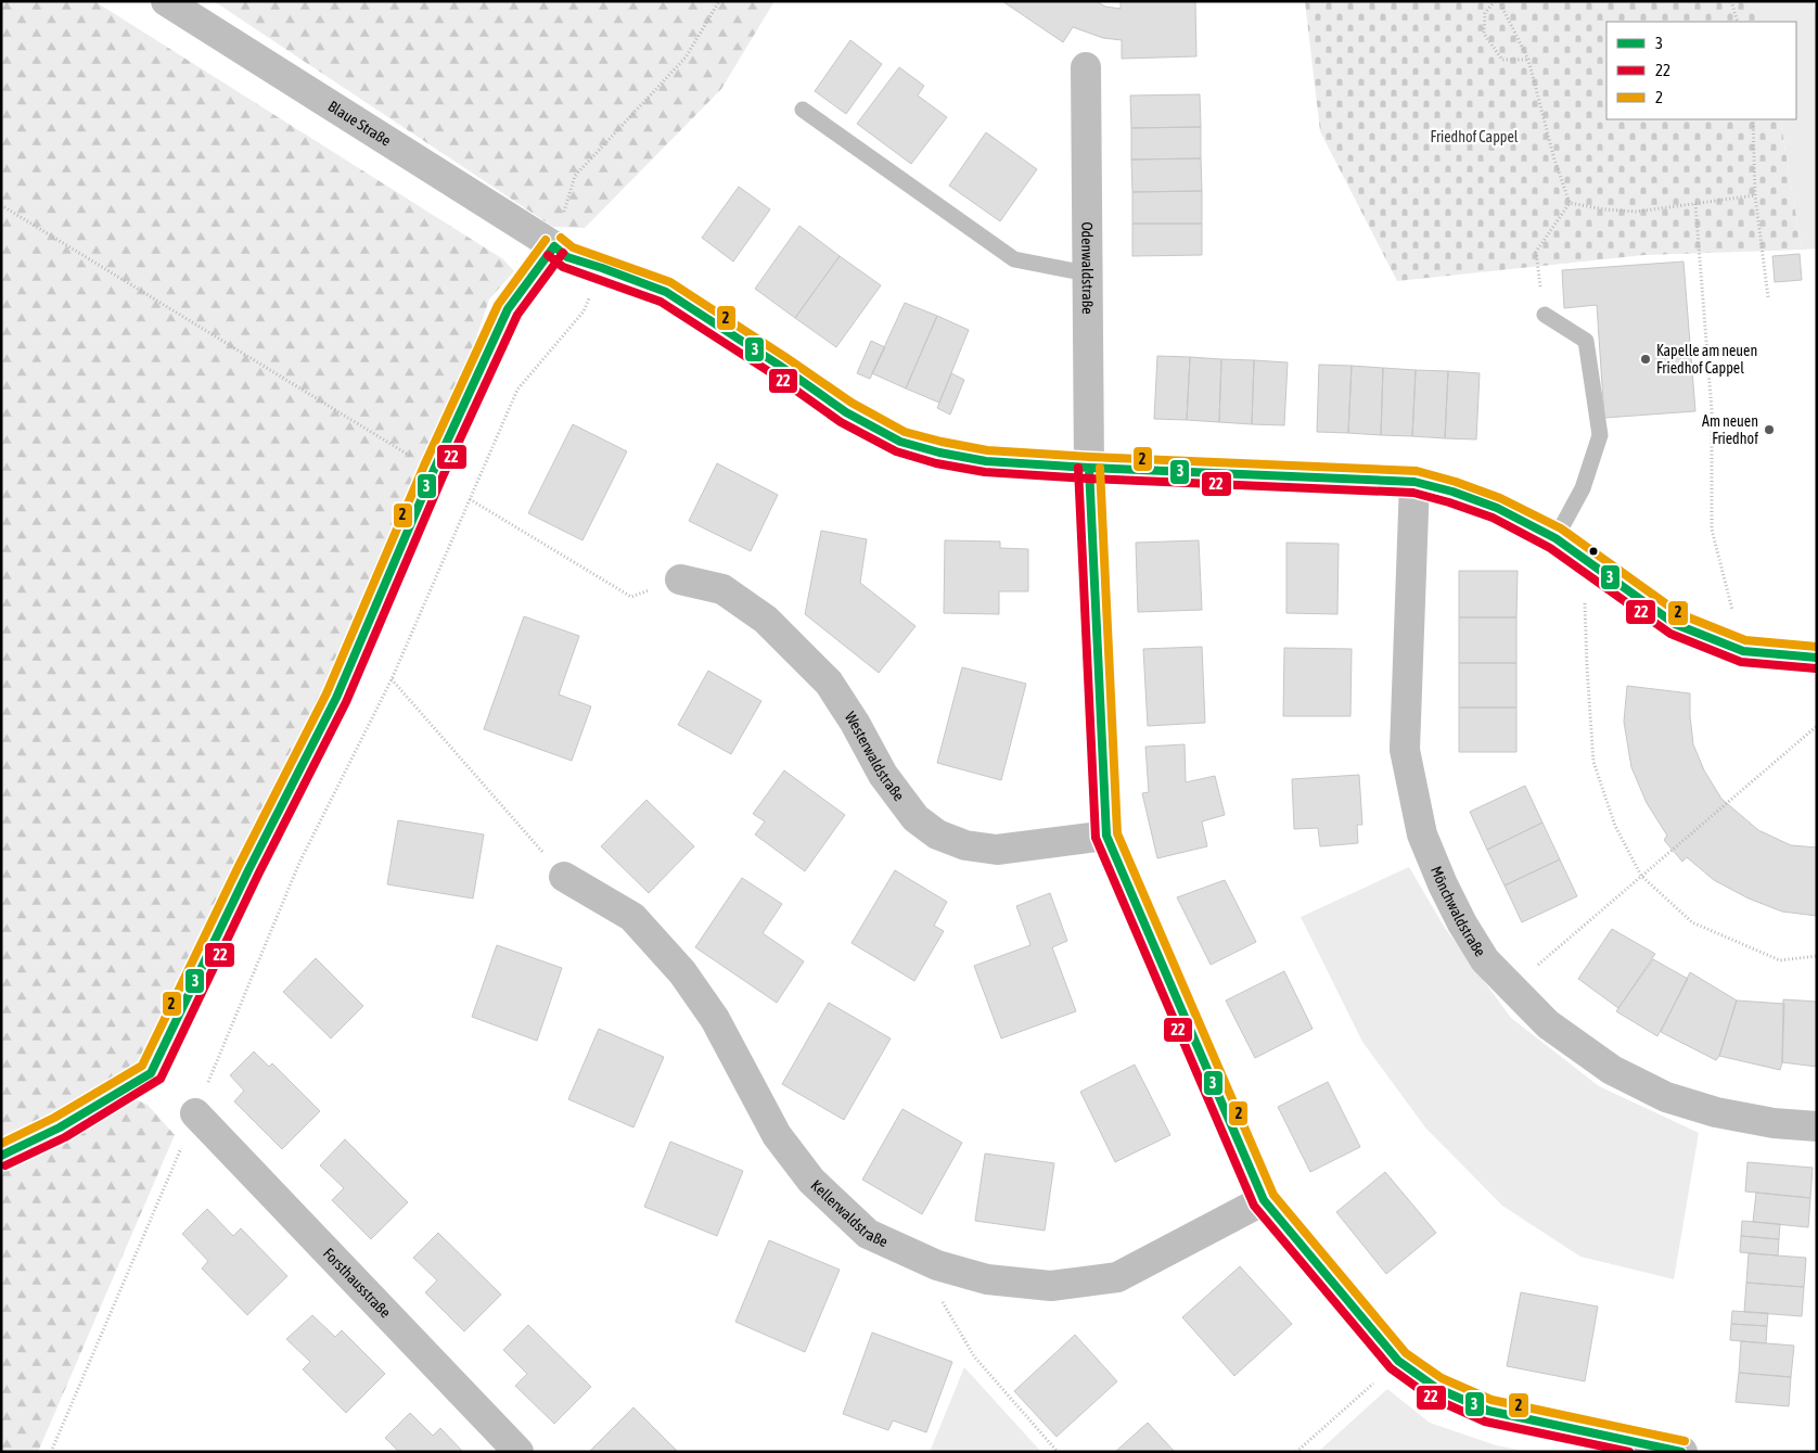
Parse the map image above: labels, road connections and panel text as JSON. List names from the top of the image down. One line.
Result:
{"streets":{"street":["Blaue Straße","Odenwaldstraße","Westerwaldstraße","Mönchwaldstraße","Kellerwaldstraße","Forsthausstraße"]},"crossings":[["Odenwaldstraße","Westerwaldstraße"]],"parks":["Friedhof Cappel"],"places":["Kapelle am neuen Friedhof Cappel","Am neuen Friedhof"],"lines":["transit line 2","transit line 3","transit line 22"],"legend":["3","22","2"]}
